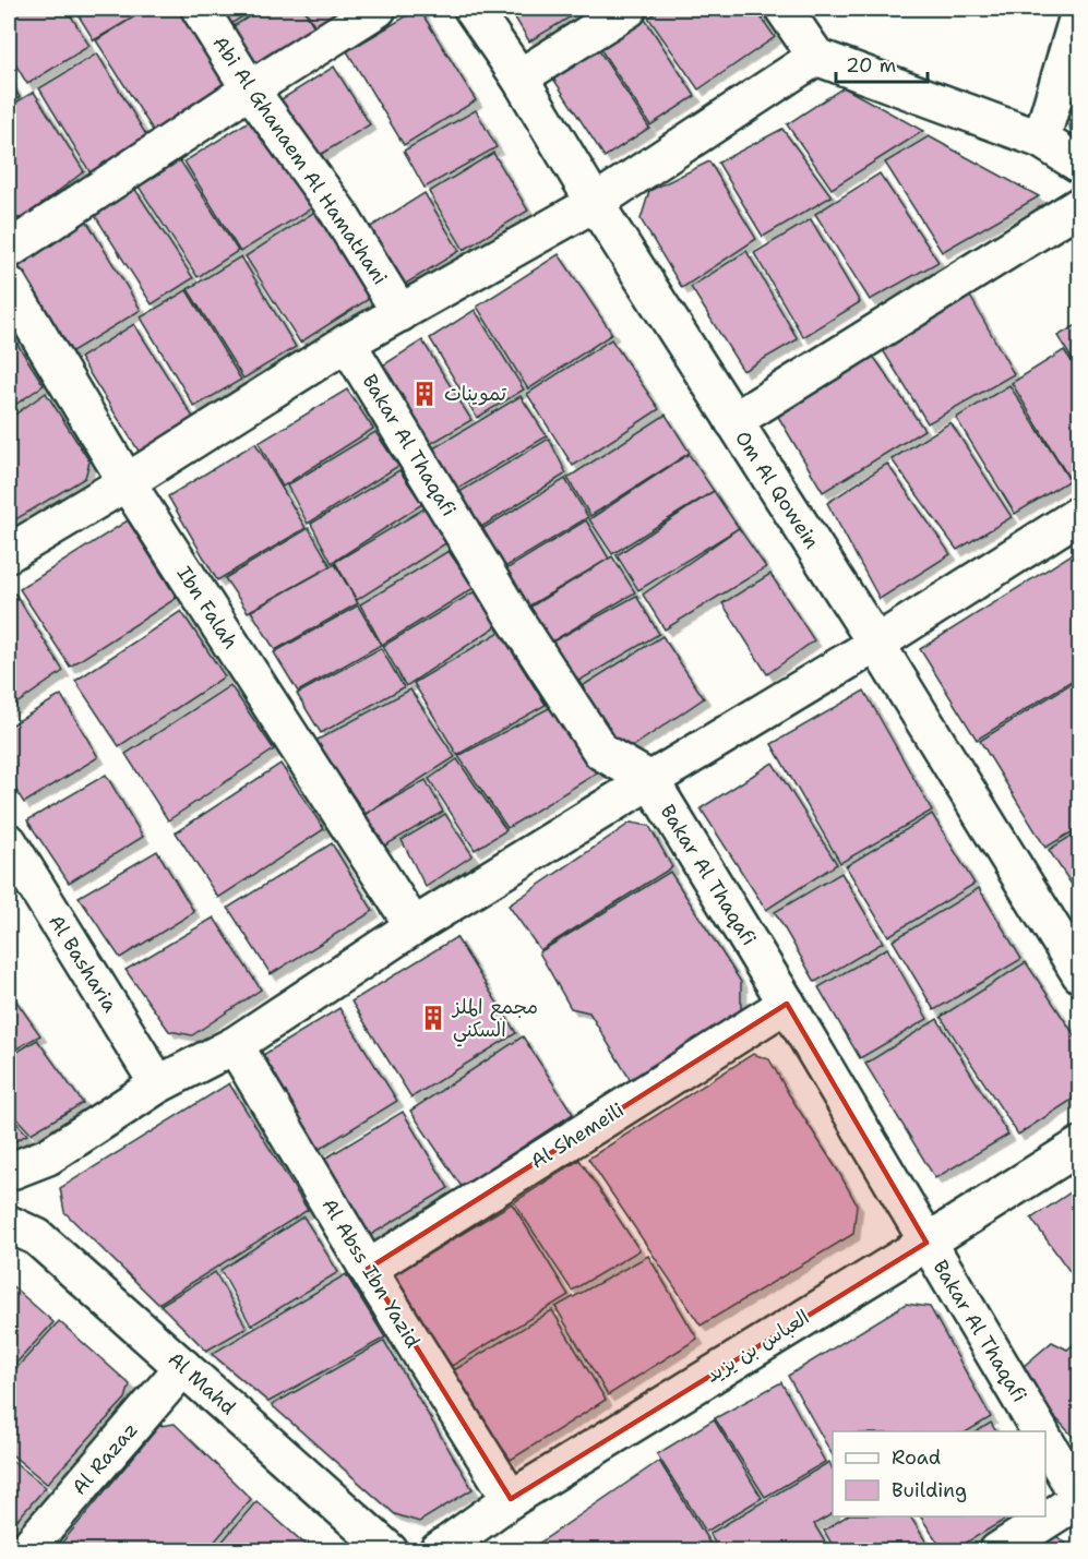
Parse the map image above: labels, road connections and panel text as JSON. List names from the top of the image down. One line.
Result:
{"streets":{"street":["Abi Al Ghanaem Al Hamathani","Bakar Al Thaqafi","Om Al Qowein","Ibn Falah","Al Basharia","Al Shemeili","Al Abss Ibn Yazid","العباس بن يزيد","Al Mahd","Al Razaz"]},"crossings":[["Bakar Al Thaqafi","Al Shemeili"],["Bakar Al Thaqafi","العباس بن يزيد"],["Al Shemeili","Al Abss Ibn Yazid"],["Al Abss Ibn Yazid","العباس بن يزيد"],["Al Mahd","Al Razaz"]],"places":{"building":["تموينات","مجمع الملز السكني"]},"legend":["Road","Building"],"scale_bar":"20 m"}
